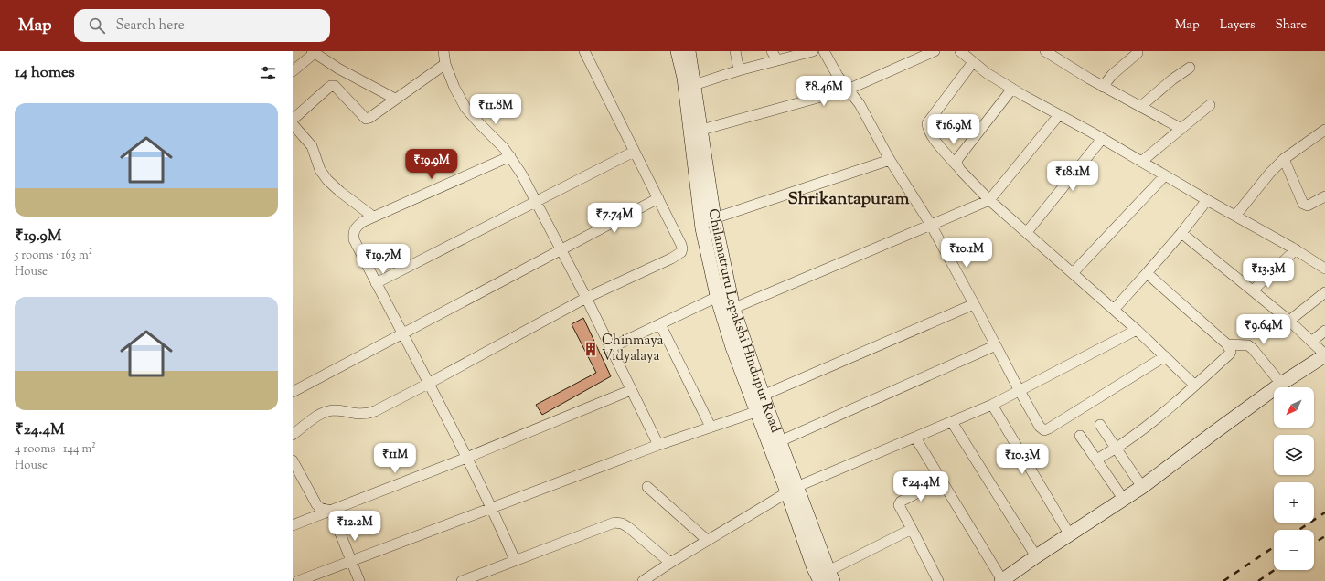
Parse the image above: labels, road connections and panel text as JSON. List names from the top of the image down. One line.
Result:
{"streets":{"street":["Chilamatturu Lepakshi Hindupur Road"]},"districts":["Shrikantapuram"],"places":{"building":["Chinmaya Vidyalaya"]},"north":"bottom left","page":{"header":"Map","search":"Search here","nav":["Map","Layers","Share"],"heading":"14 homes","price":["₹8.46M","₹11.8M","₹16.9M","₹19.9M","₹18.1M","₹7.74M","₹10.1M","₹19.7M","₹13.3M","₹9.64M","₹11M","₹10.3M","₹24.4M","₹12.2M"],"list":[{"name":"₹19.9M","note":"5 rooms · 163 m² · House"},{"name":"₹24.4M","note":"4 rooms · 144 m² · House"}],"map_buttons":["+","−"]}}
